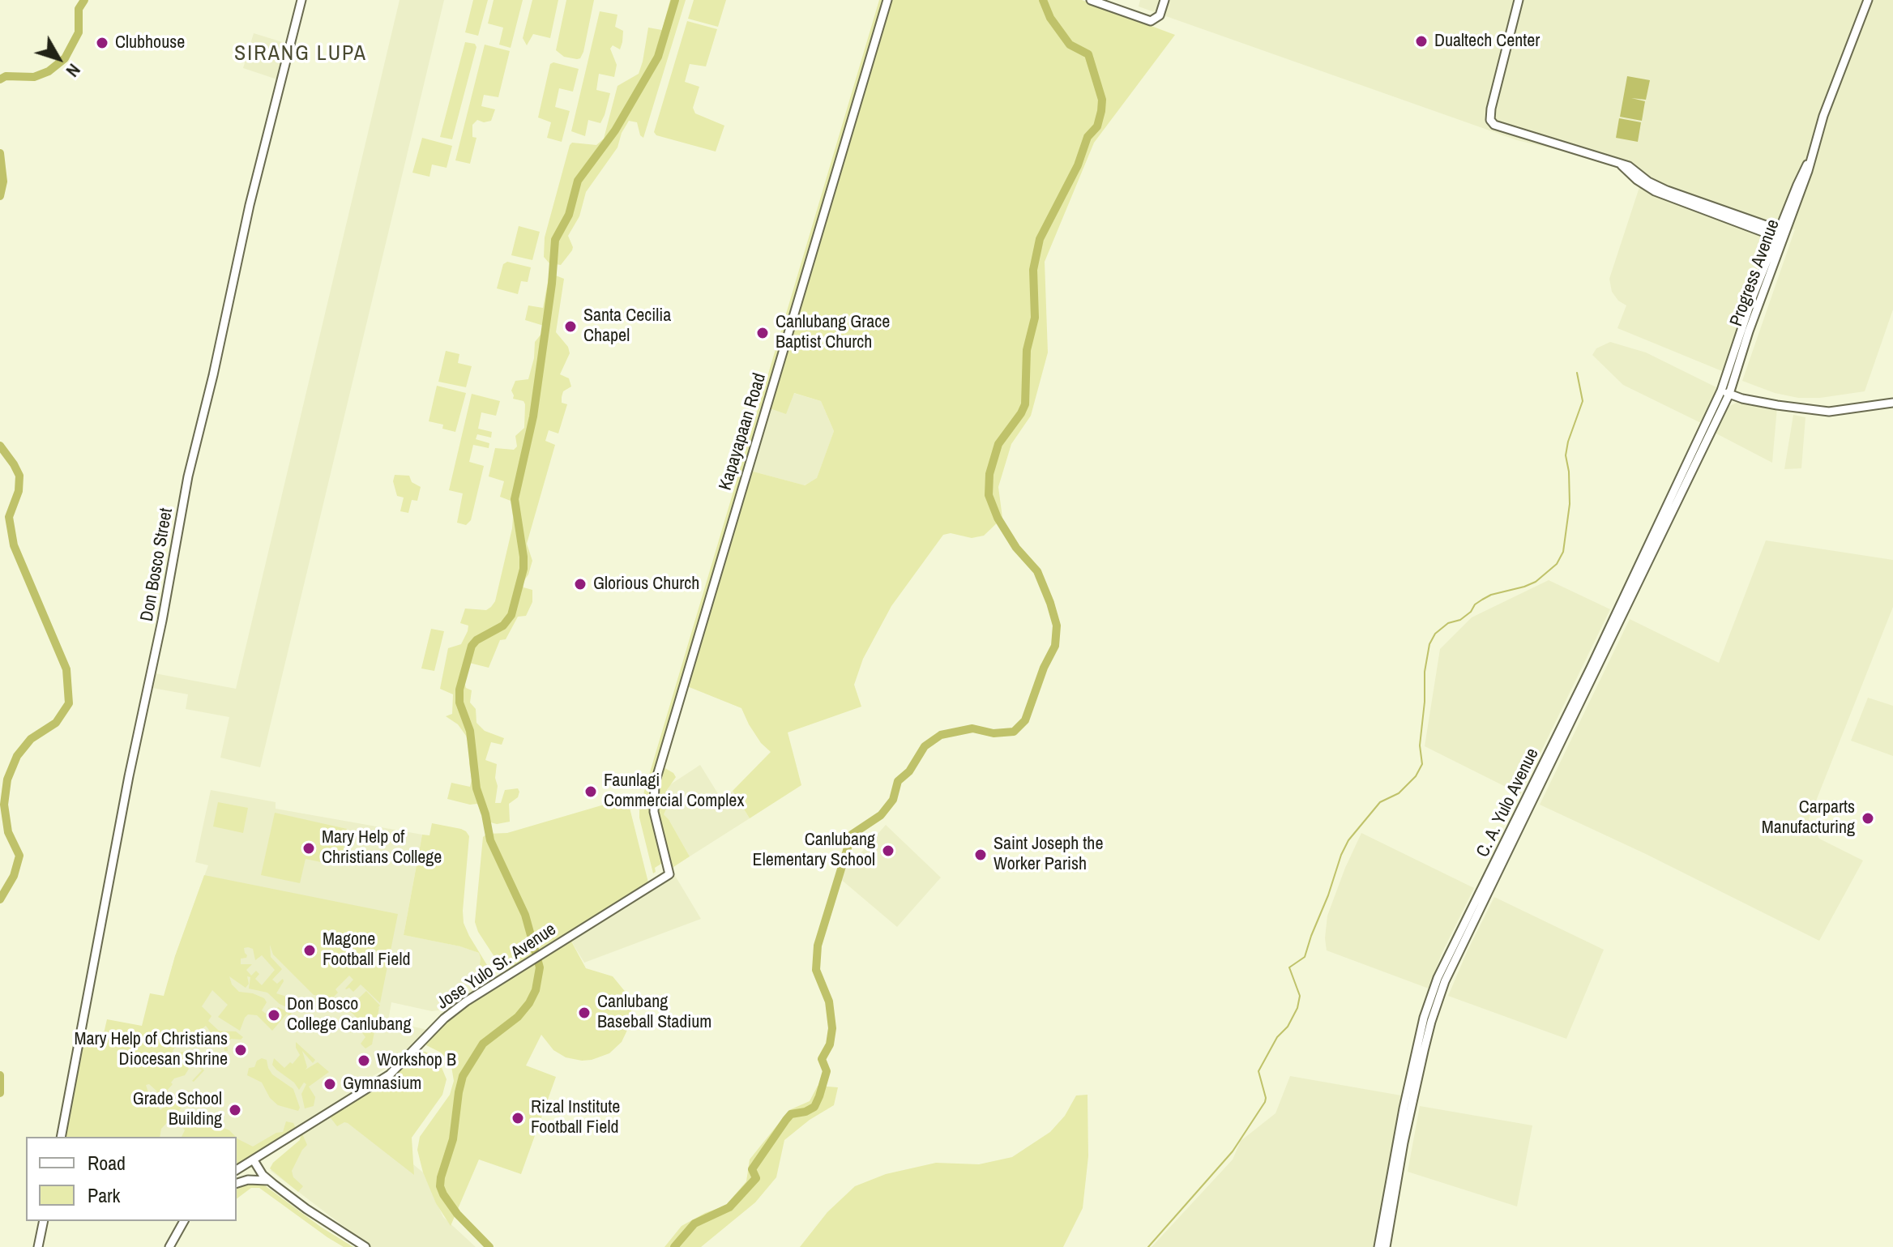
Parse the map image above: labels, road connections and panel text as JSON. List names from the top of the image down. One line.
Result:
{"streets":{"street":["Progress Avenue","Kapayapaan Road","Don Bosco Street","C. A. Yulo Avenue","Jose Yulo Sr. Avenue"]},"crossings":[["Progress Avenue","C. A. Yulo Avenue"],["Kapayapaan Road","Jose Yulo Sr. Avenue"]],"districts":["SIRANG LUPA"],"places":["Dualtech Center","Clubhouse","Santa Cecilia Chapel","Canlubang Grace Baptist Church","Glorious Church","Faunlagi Commercial Complex","Carparts Manufacturing","Mary Help of Christians College","Canlubang Elementary School","Saint Joseph the Worker Parish","Magone Football Field","Canlubang Baseball Stadium","Don Bosco College Canlubang","Mary Help of Christians Diocesan Shrine","Workshop B","Gymnasium","Grade School Building","Rizal Institute Football Field"],"legend":["Road","Park"],"north":"bottom right"}
